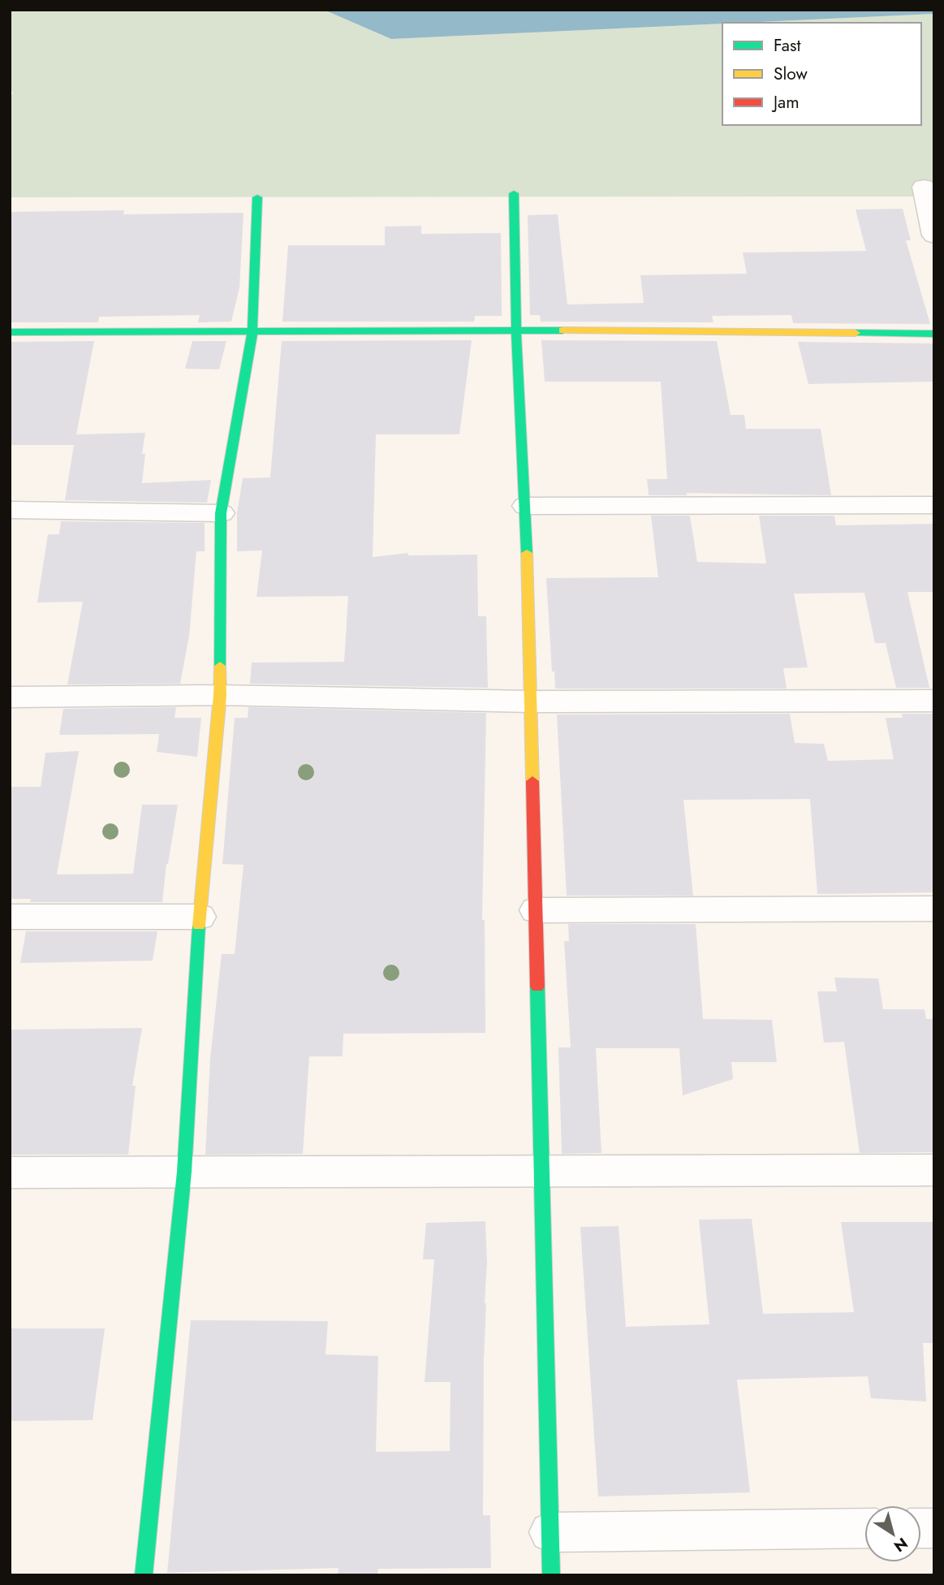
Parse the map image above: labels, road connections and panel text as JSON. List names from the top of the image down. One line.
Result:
{"legend":["Fast","Slow","Jam"],"north":"bottom right"}
